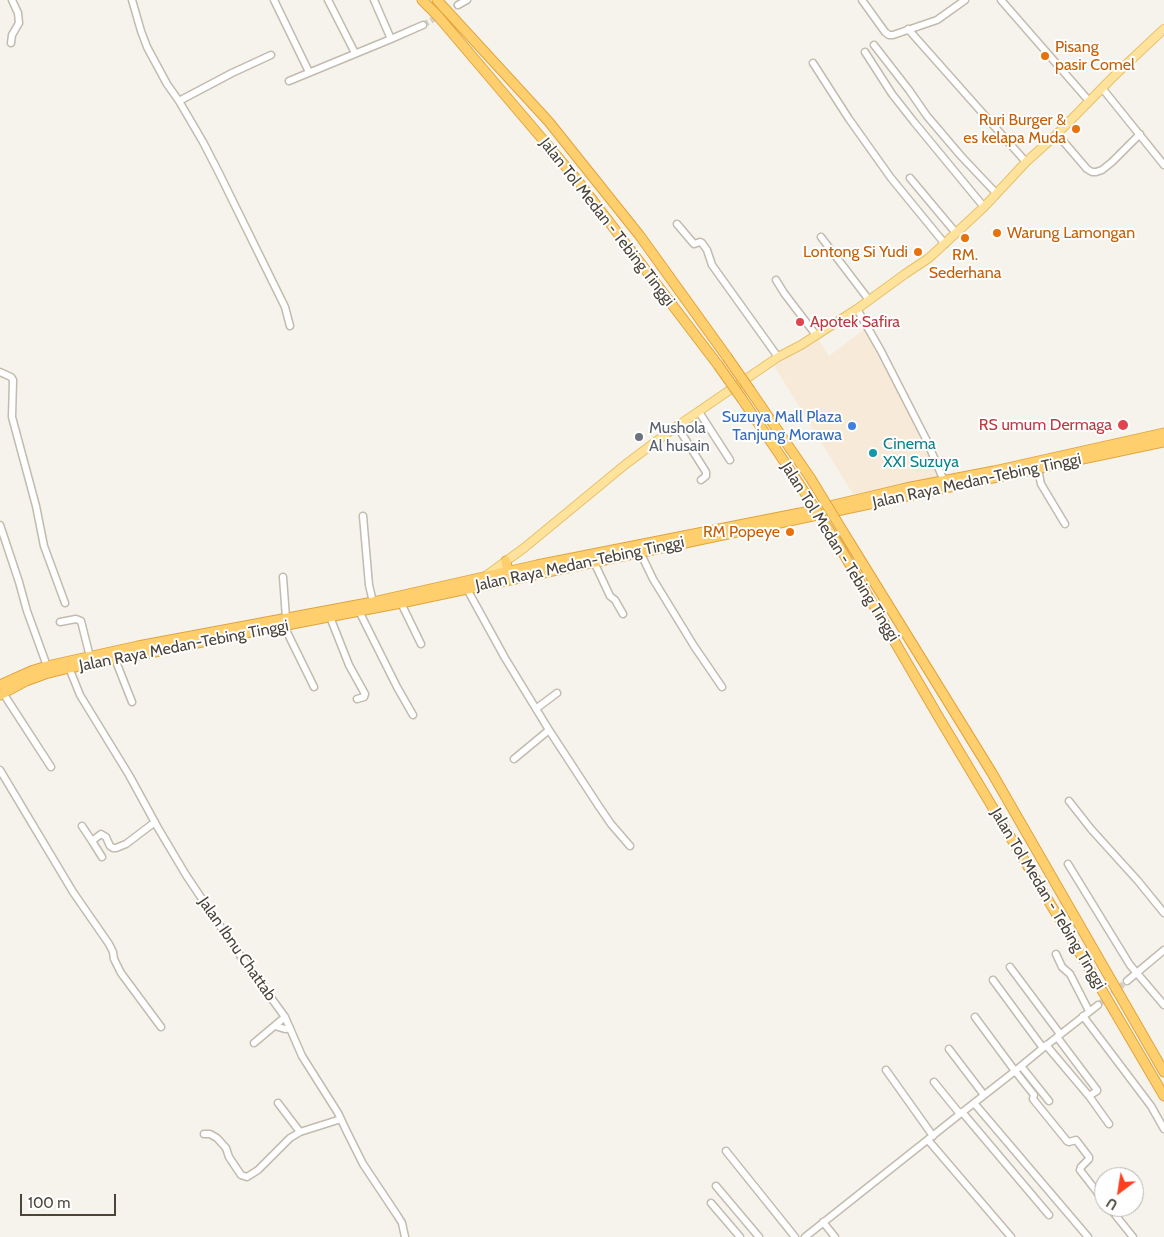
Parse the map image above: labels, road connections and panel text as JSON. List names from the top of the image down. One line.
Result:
{"streets":{"highway":["Jalan Tol Medan - Tebing Tinggi","Jalan Raya Medan-Tebing Tinggi"],"street":["Jalan Ibnu Chattab"]},"crossings":[["Jalan Raya Medan-Tebing Tinggi","Jalan Ibnu Chattab"]],"places":["Pisang pasir Comel","Ruri Burger & es kelapa Muda","Warung Lamongan","RM. Sederhana","Lontong Si Yudi","Apotek Safira","RS umum Dermaga","Suzuya Mall Plaza Tanjung Morawa","Mushola Al husain","Cinema XXI Suzuya","RM Popeye"],"scale_bar":"100 m","north":"bottom left"}
